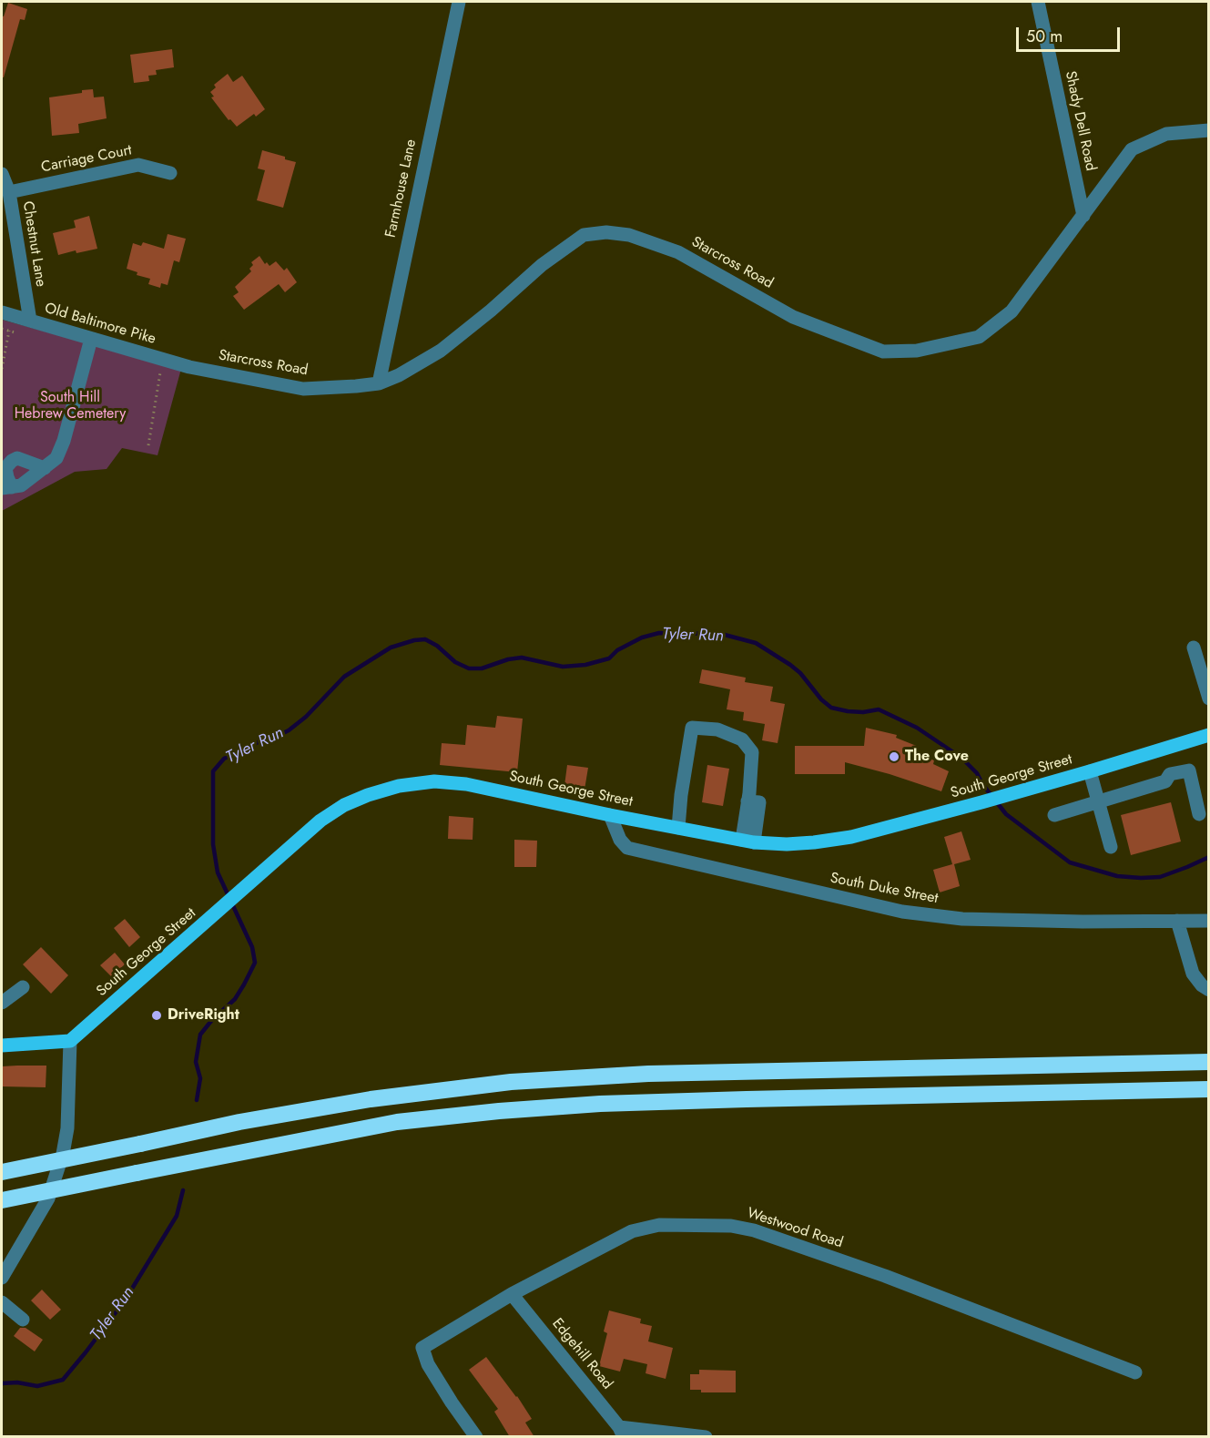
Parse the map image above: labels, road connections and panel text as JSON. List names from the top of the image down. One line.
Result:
{"streets":{"main road":["South George Street"],"street":["Shady Dell Road","Carriage Court","Farmhouse Lane","Chestnut Lane","Starcross Road","Old Baltimore Pike","South Duke Street","Westwood Road","Edgehill Road"]},"crossings":[["Shady Dell Road","Starcross Road"],["Carriage Court","Chestnut Lane"],["Farmhouse Lane","Starcross Road"],["Chestnut Lane","Old Baltimore Pike"],["Starcross Road","Old Baltimore Pike"],["South George Street","South Duke Street"],["Westwood Road","Edgehill Road"]],"water":["Tyler Run"],"parks":["South Hill Hebrew Cemetery"],"places":["The Cove","DriveRight"],"scale_bar":"50 m"}
